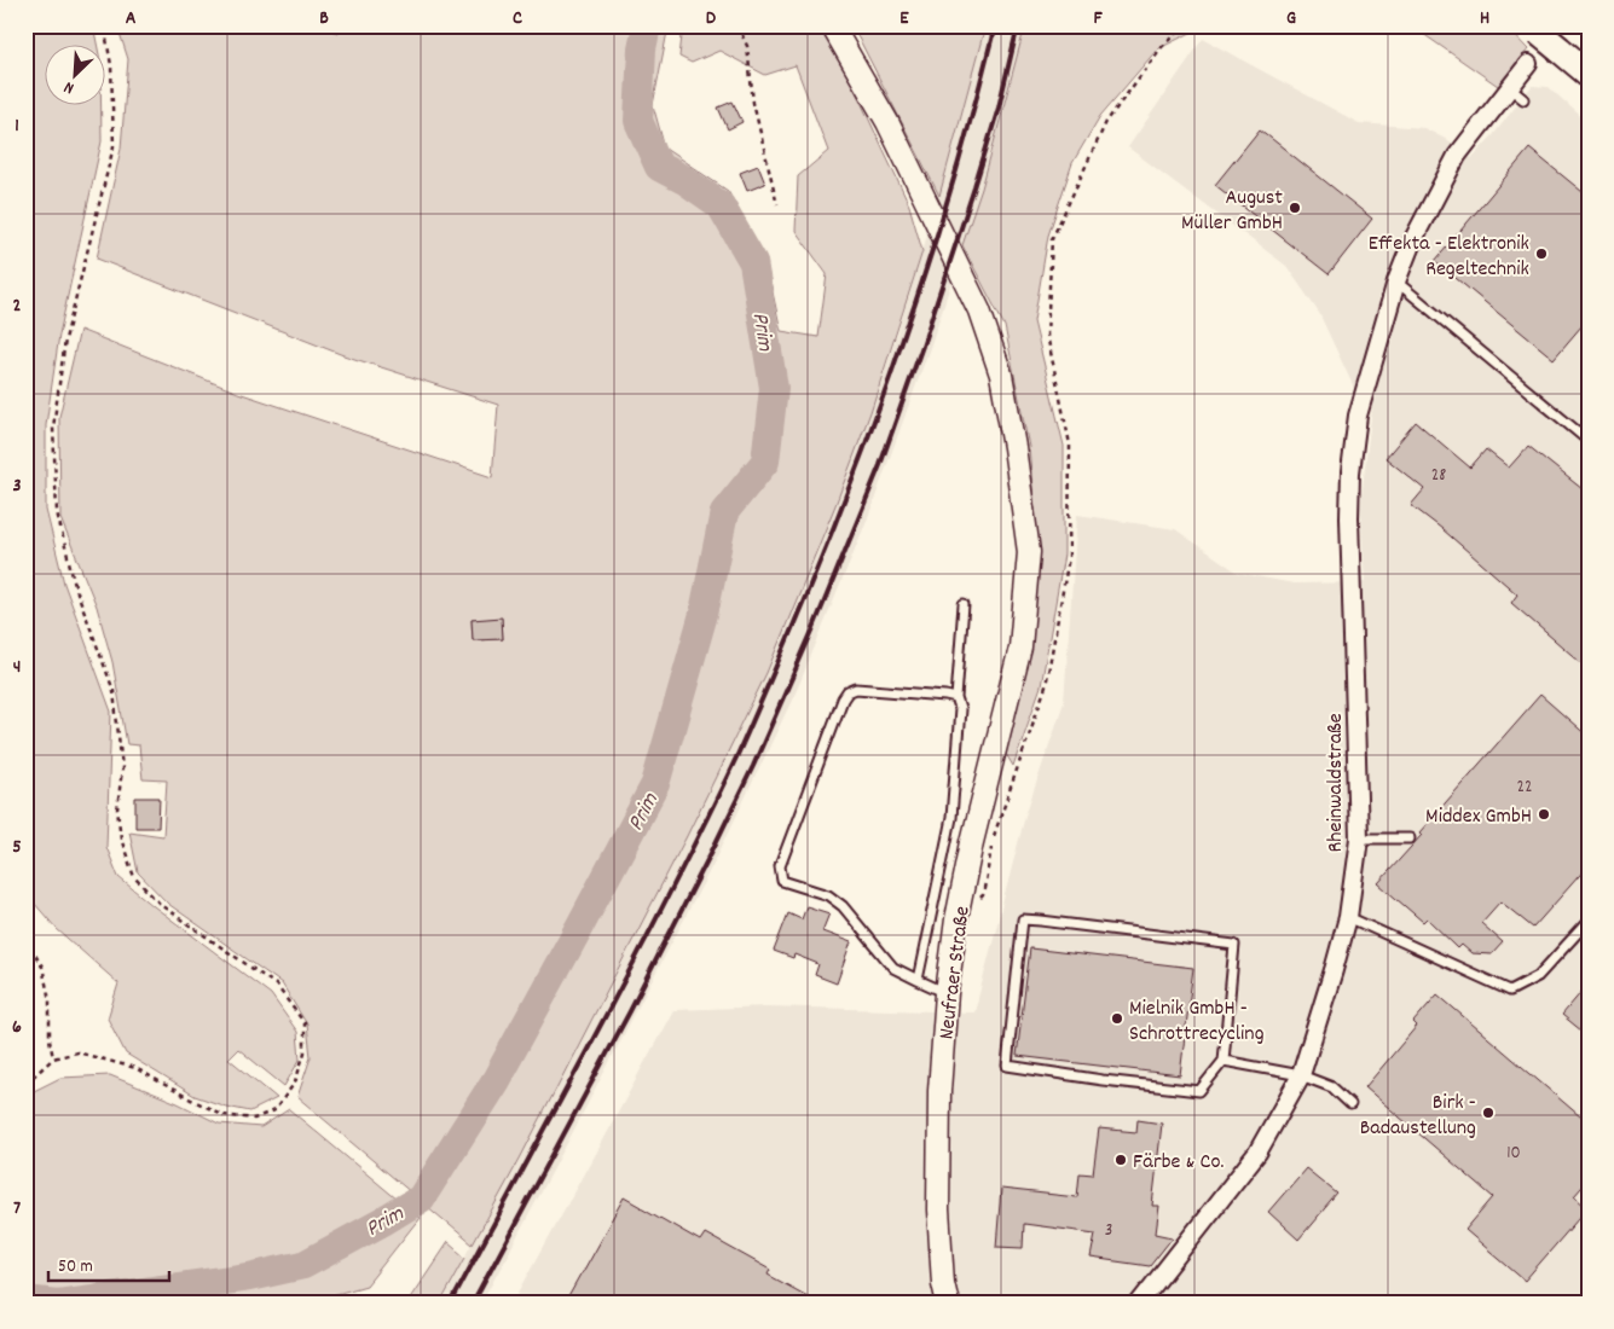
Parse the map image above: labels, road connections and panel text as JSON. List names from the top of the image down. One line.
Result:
{"streets":{"street":["Rheinwaldstraße","Neufraer Straße"]},"water":["Prim"],"places":["August Müller GmbH","Effekta - Elektronik Regeltechnik","Middex GmbH","Mielnik GmbH - Schrottrecycling","Birk - Badaustellung","Färbe & Co."],"house_numbers":["28","22","10","3"],"scale_bar":"50 m","north":"bottom left","grid":{"columns":["A","B","C","D","E","F","G","H"],"rows":["1","2","3","4","5","6","7"]}}
